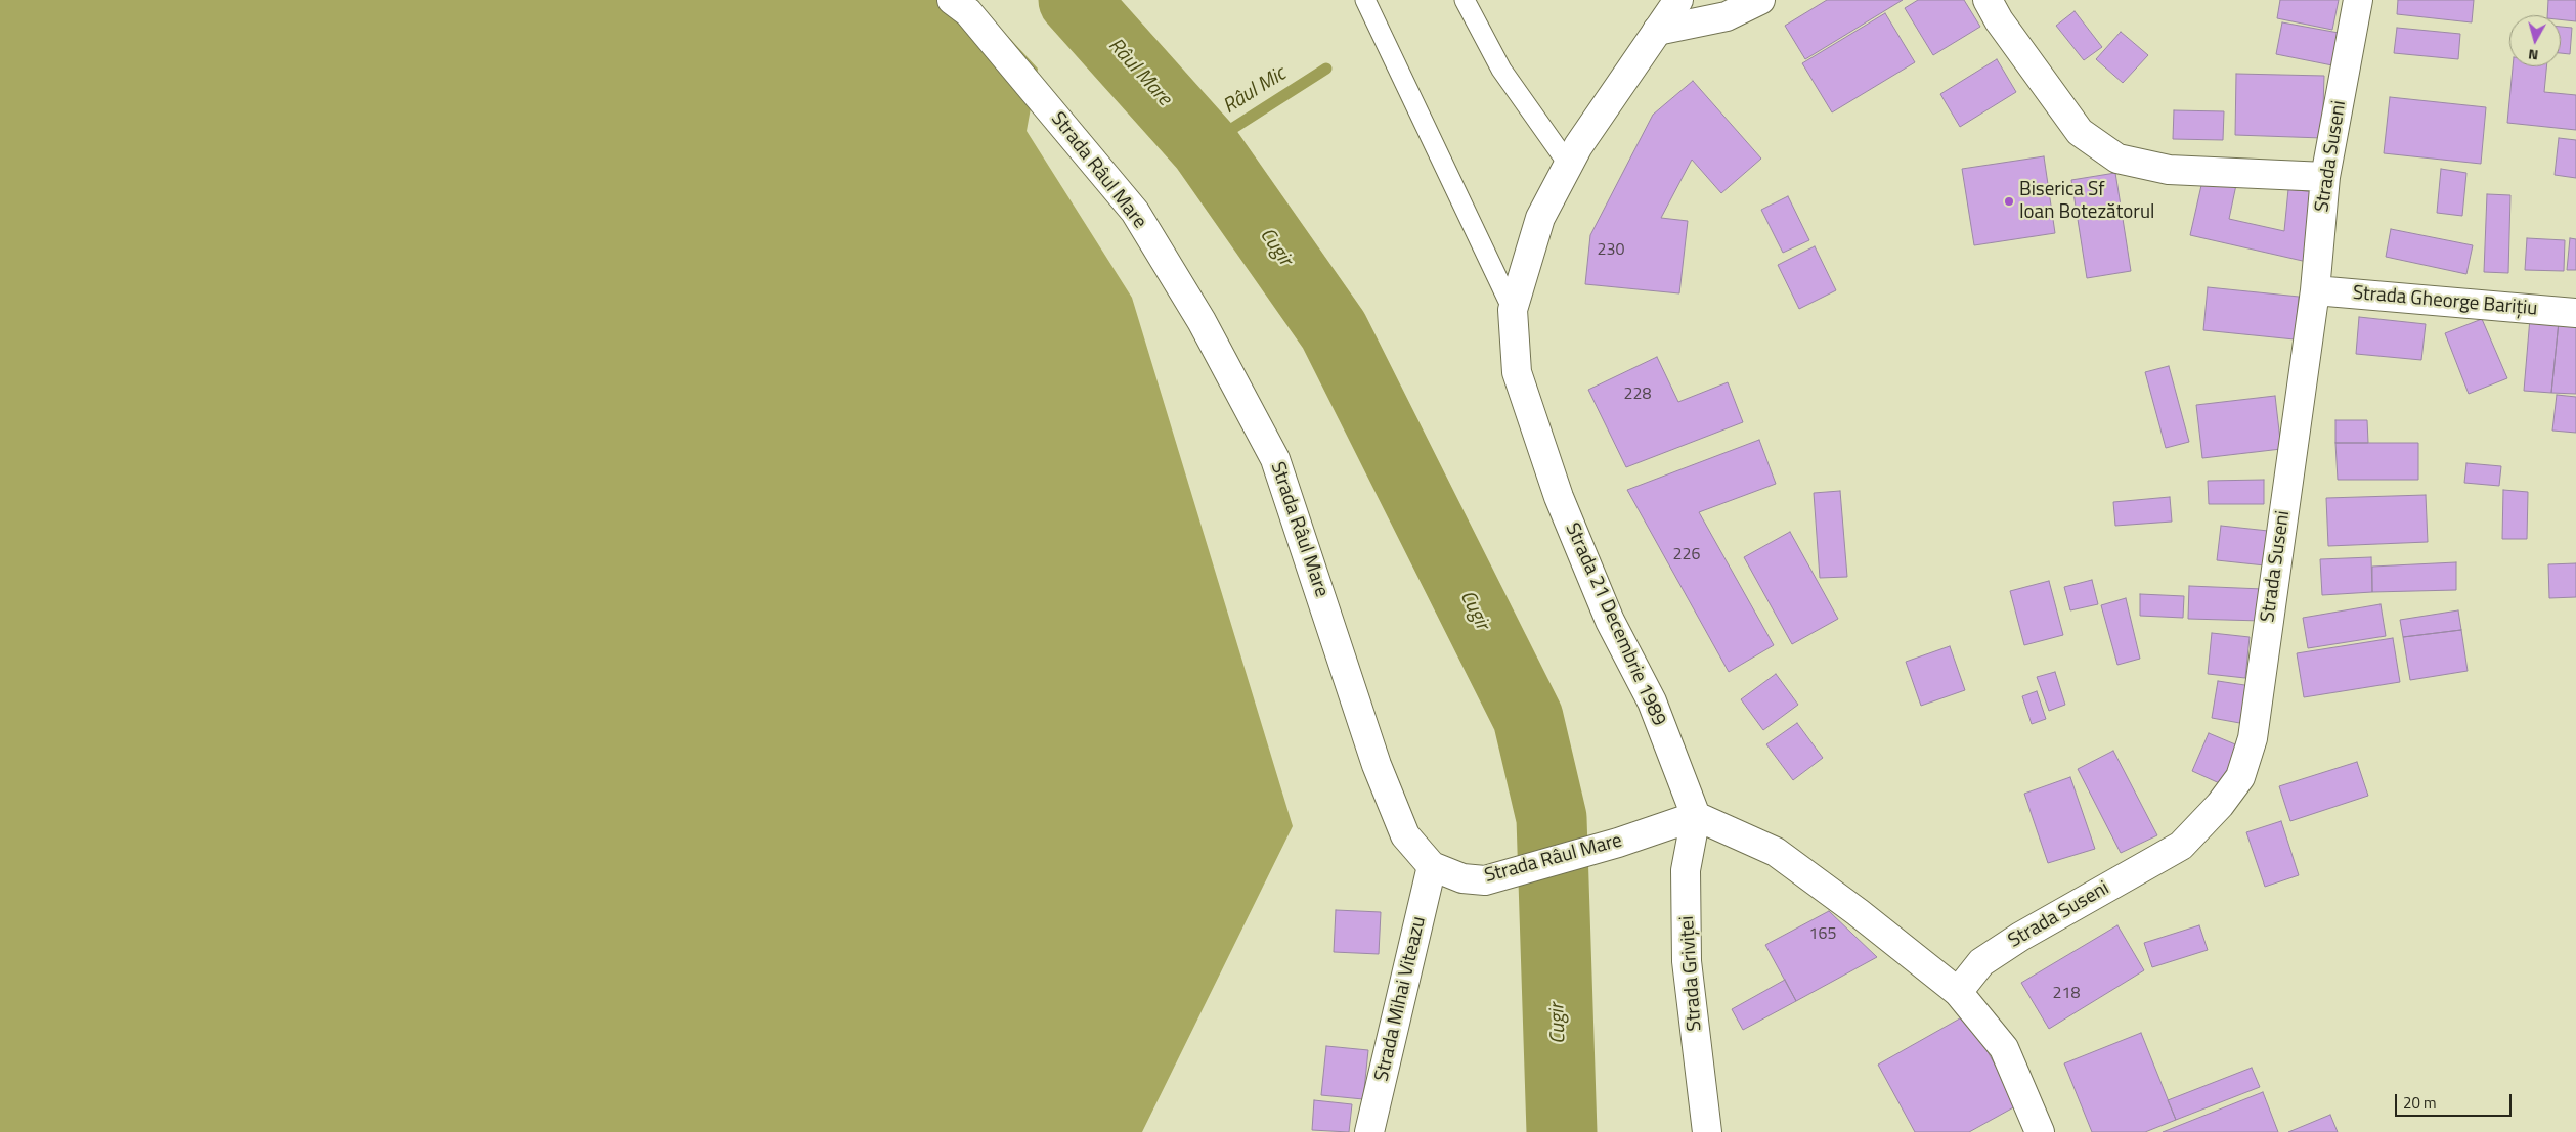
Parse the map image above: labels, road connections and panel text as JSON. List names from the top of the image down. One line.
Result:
{"streets":{"street":["Strada Suseni","Strada Râul Mare","Strada Gheorge Barițiu","Strada 21 Decembrie 1989","Strada Griviței","Strada Mihai Viteazu"]},"crossings":[["Strada Suseni","Strada Gheorge Barițiu"],["Strada Râul Mare","Strada 21 Decembrie 1989"],["Strada Râul Mare","Strada Griviței"],["Strada Râul Mare","Strada Mihai Viteazu"],["Strada 21 Decembrie 1989","Strada Griviței"]],"water":["Râul Mare","Râul Mic","Cugir"],"places":["Biserica Sf Ioan Botezătorul"],"house_numbers":["230","228","226","165","218"],"scale_bar":"20 m","north":"bottom"}
